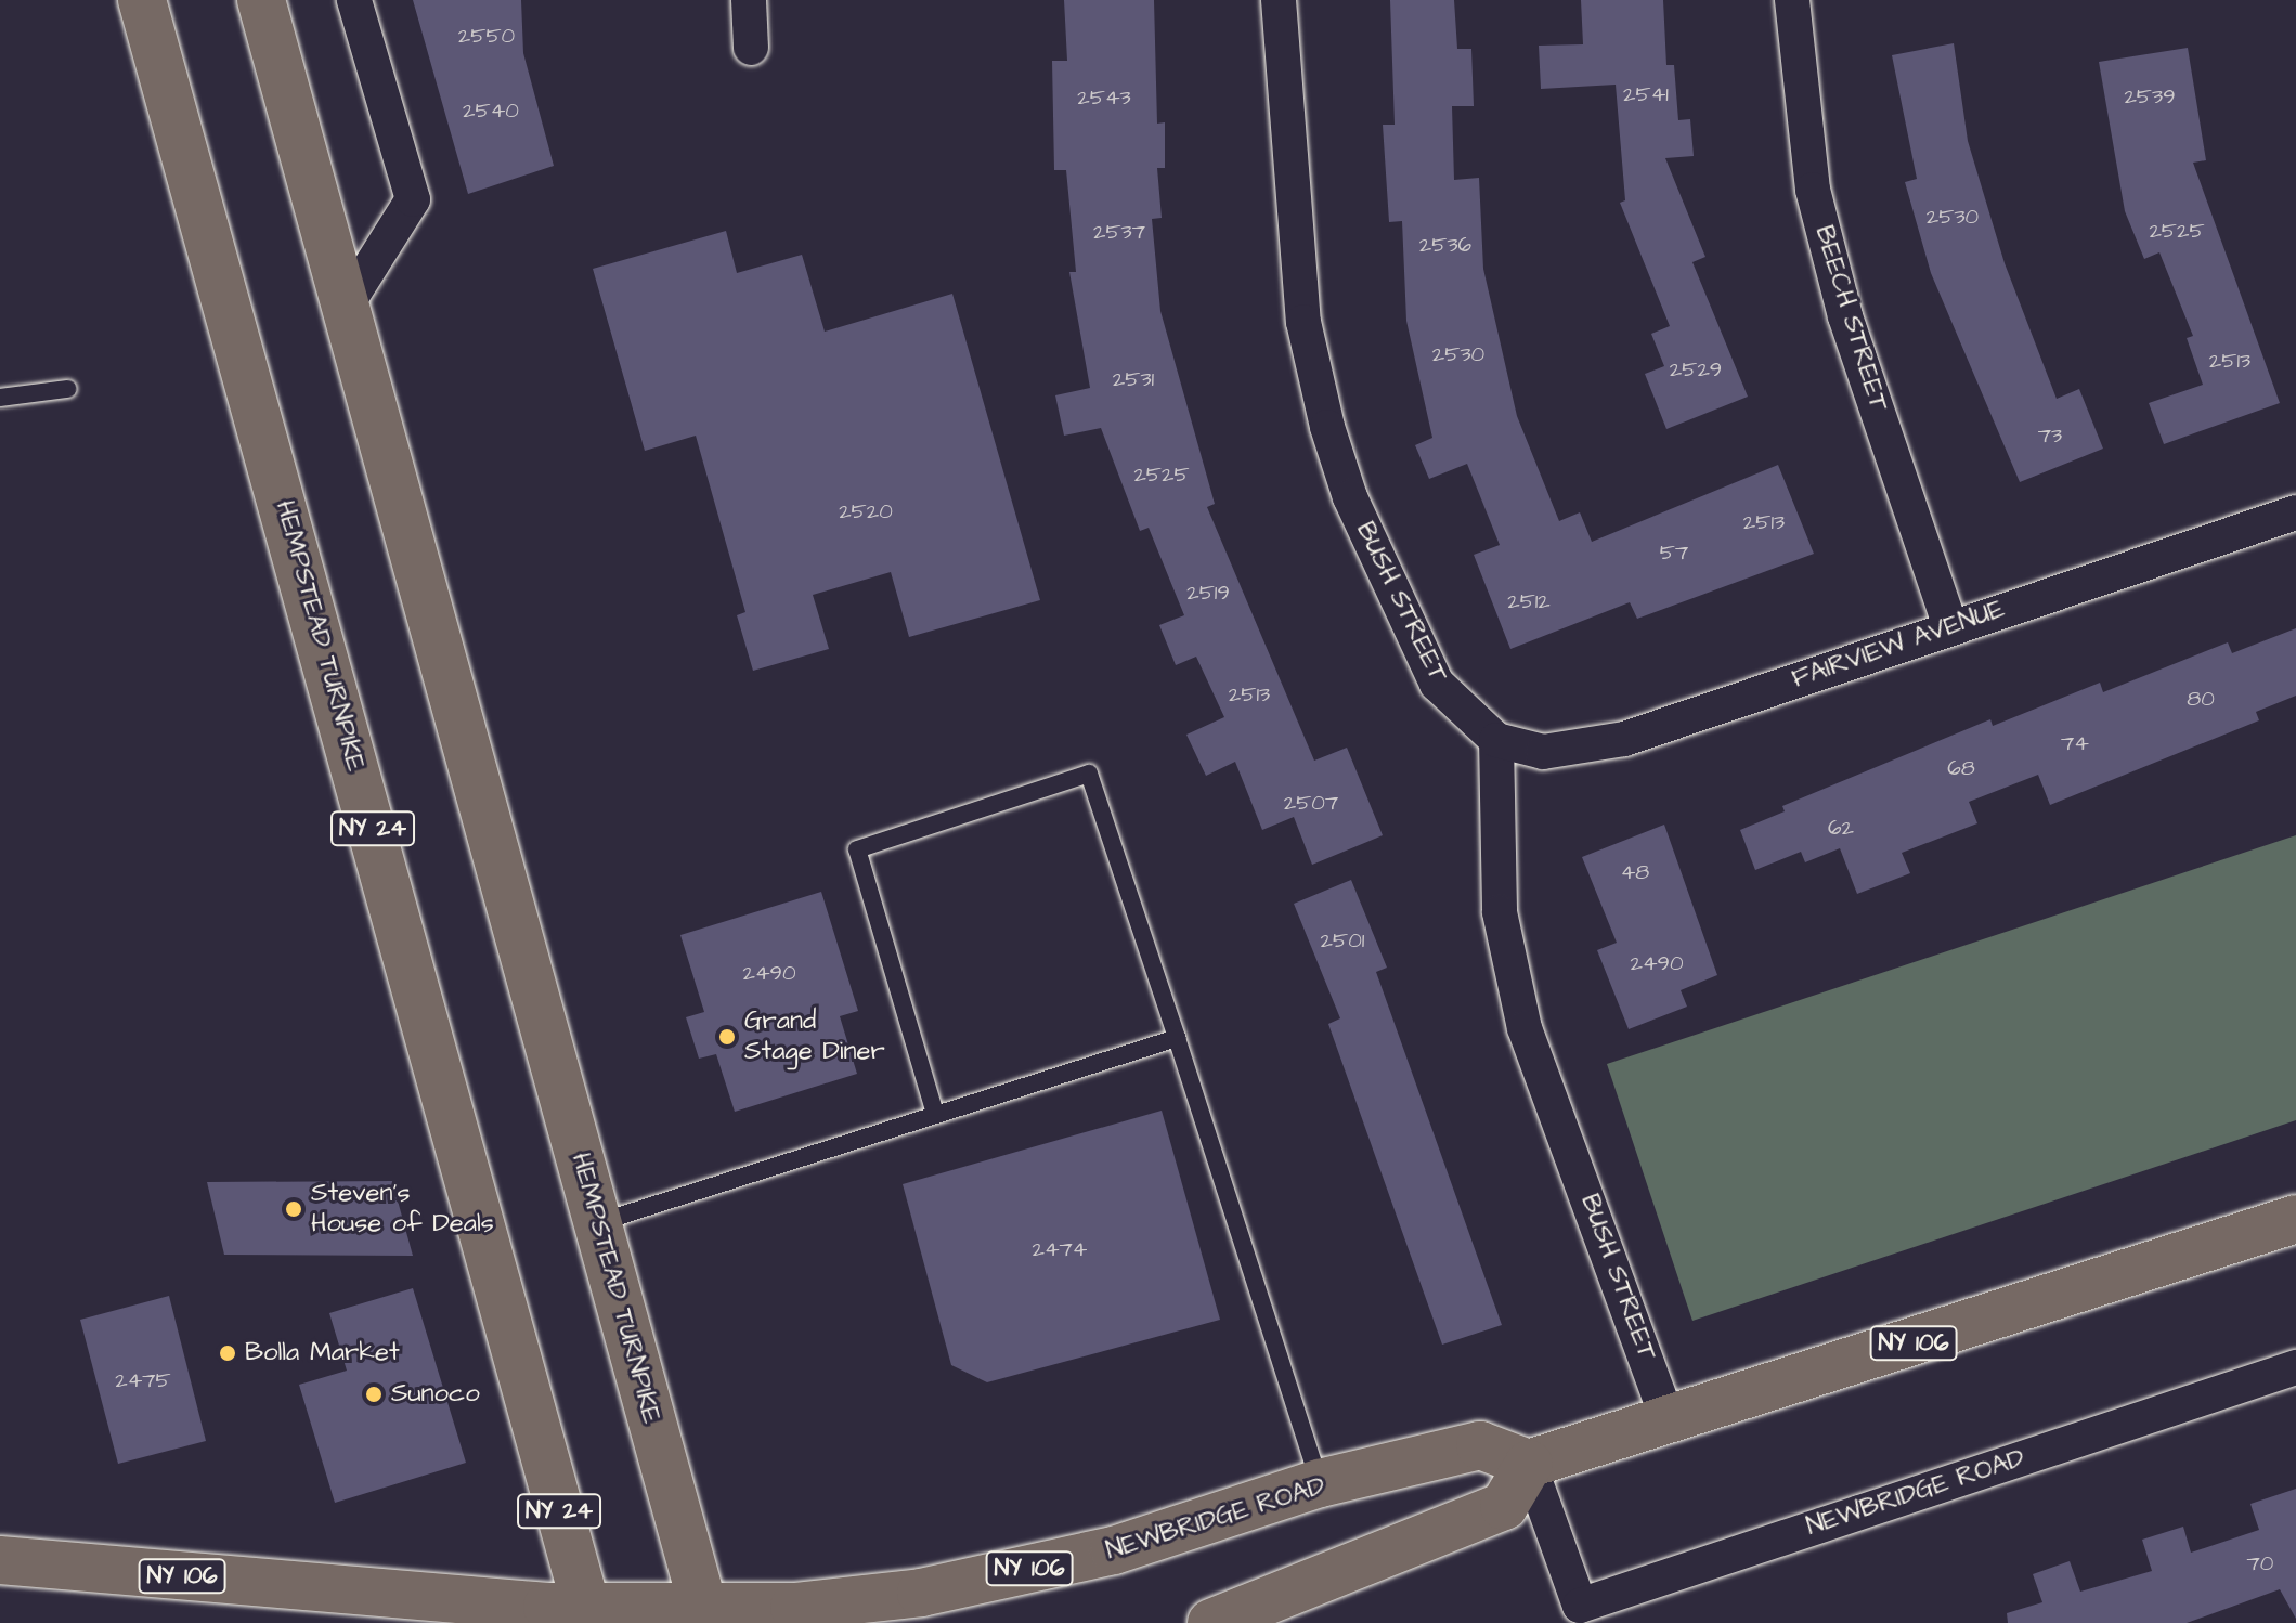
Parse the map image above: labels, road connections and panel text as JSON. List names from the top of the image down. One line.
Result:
{"streets":{"main road":["HEMPSTEAD TURNPIKE","NY 24","NY 106","NEWBRIDGE ROAD"],"street":["BEECH STREET","BUSH STREET","FAIRVIEW AVENUE"]},"crossings":[["BEECH STREET","FAIRVIEW AVENUE"],["BUSH STREET","FAIRVIEW AVENUE"],["BUSH STREET","NY 106"],["HEMPSTEAD TURNPIKE","NY 106"],["HEMPSTEAD TURNPIKE","NEWBRIDGE ROAD"],["NY 106","NEWBRIDGE ROAD"]],"places":["Grand Stage Diner","Steven's House of Deals","Bolla Market","Sunoco"],"house_numbers":["2550","2541","2539","2543","2540","2530","2525","2537","2536","2530","2513","2529","2531","73","2525","2520","2513","57","2519","2512","2513","80","74","68","2507","62","48","2501","2490","2490","2474","2475","70"]}
